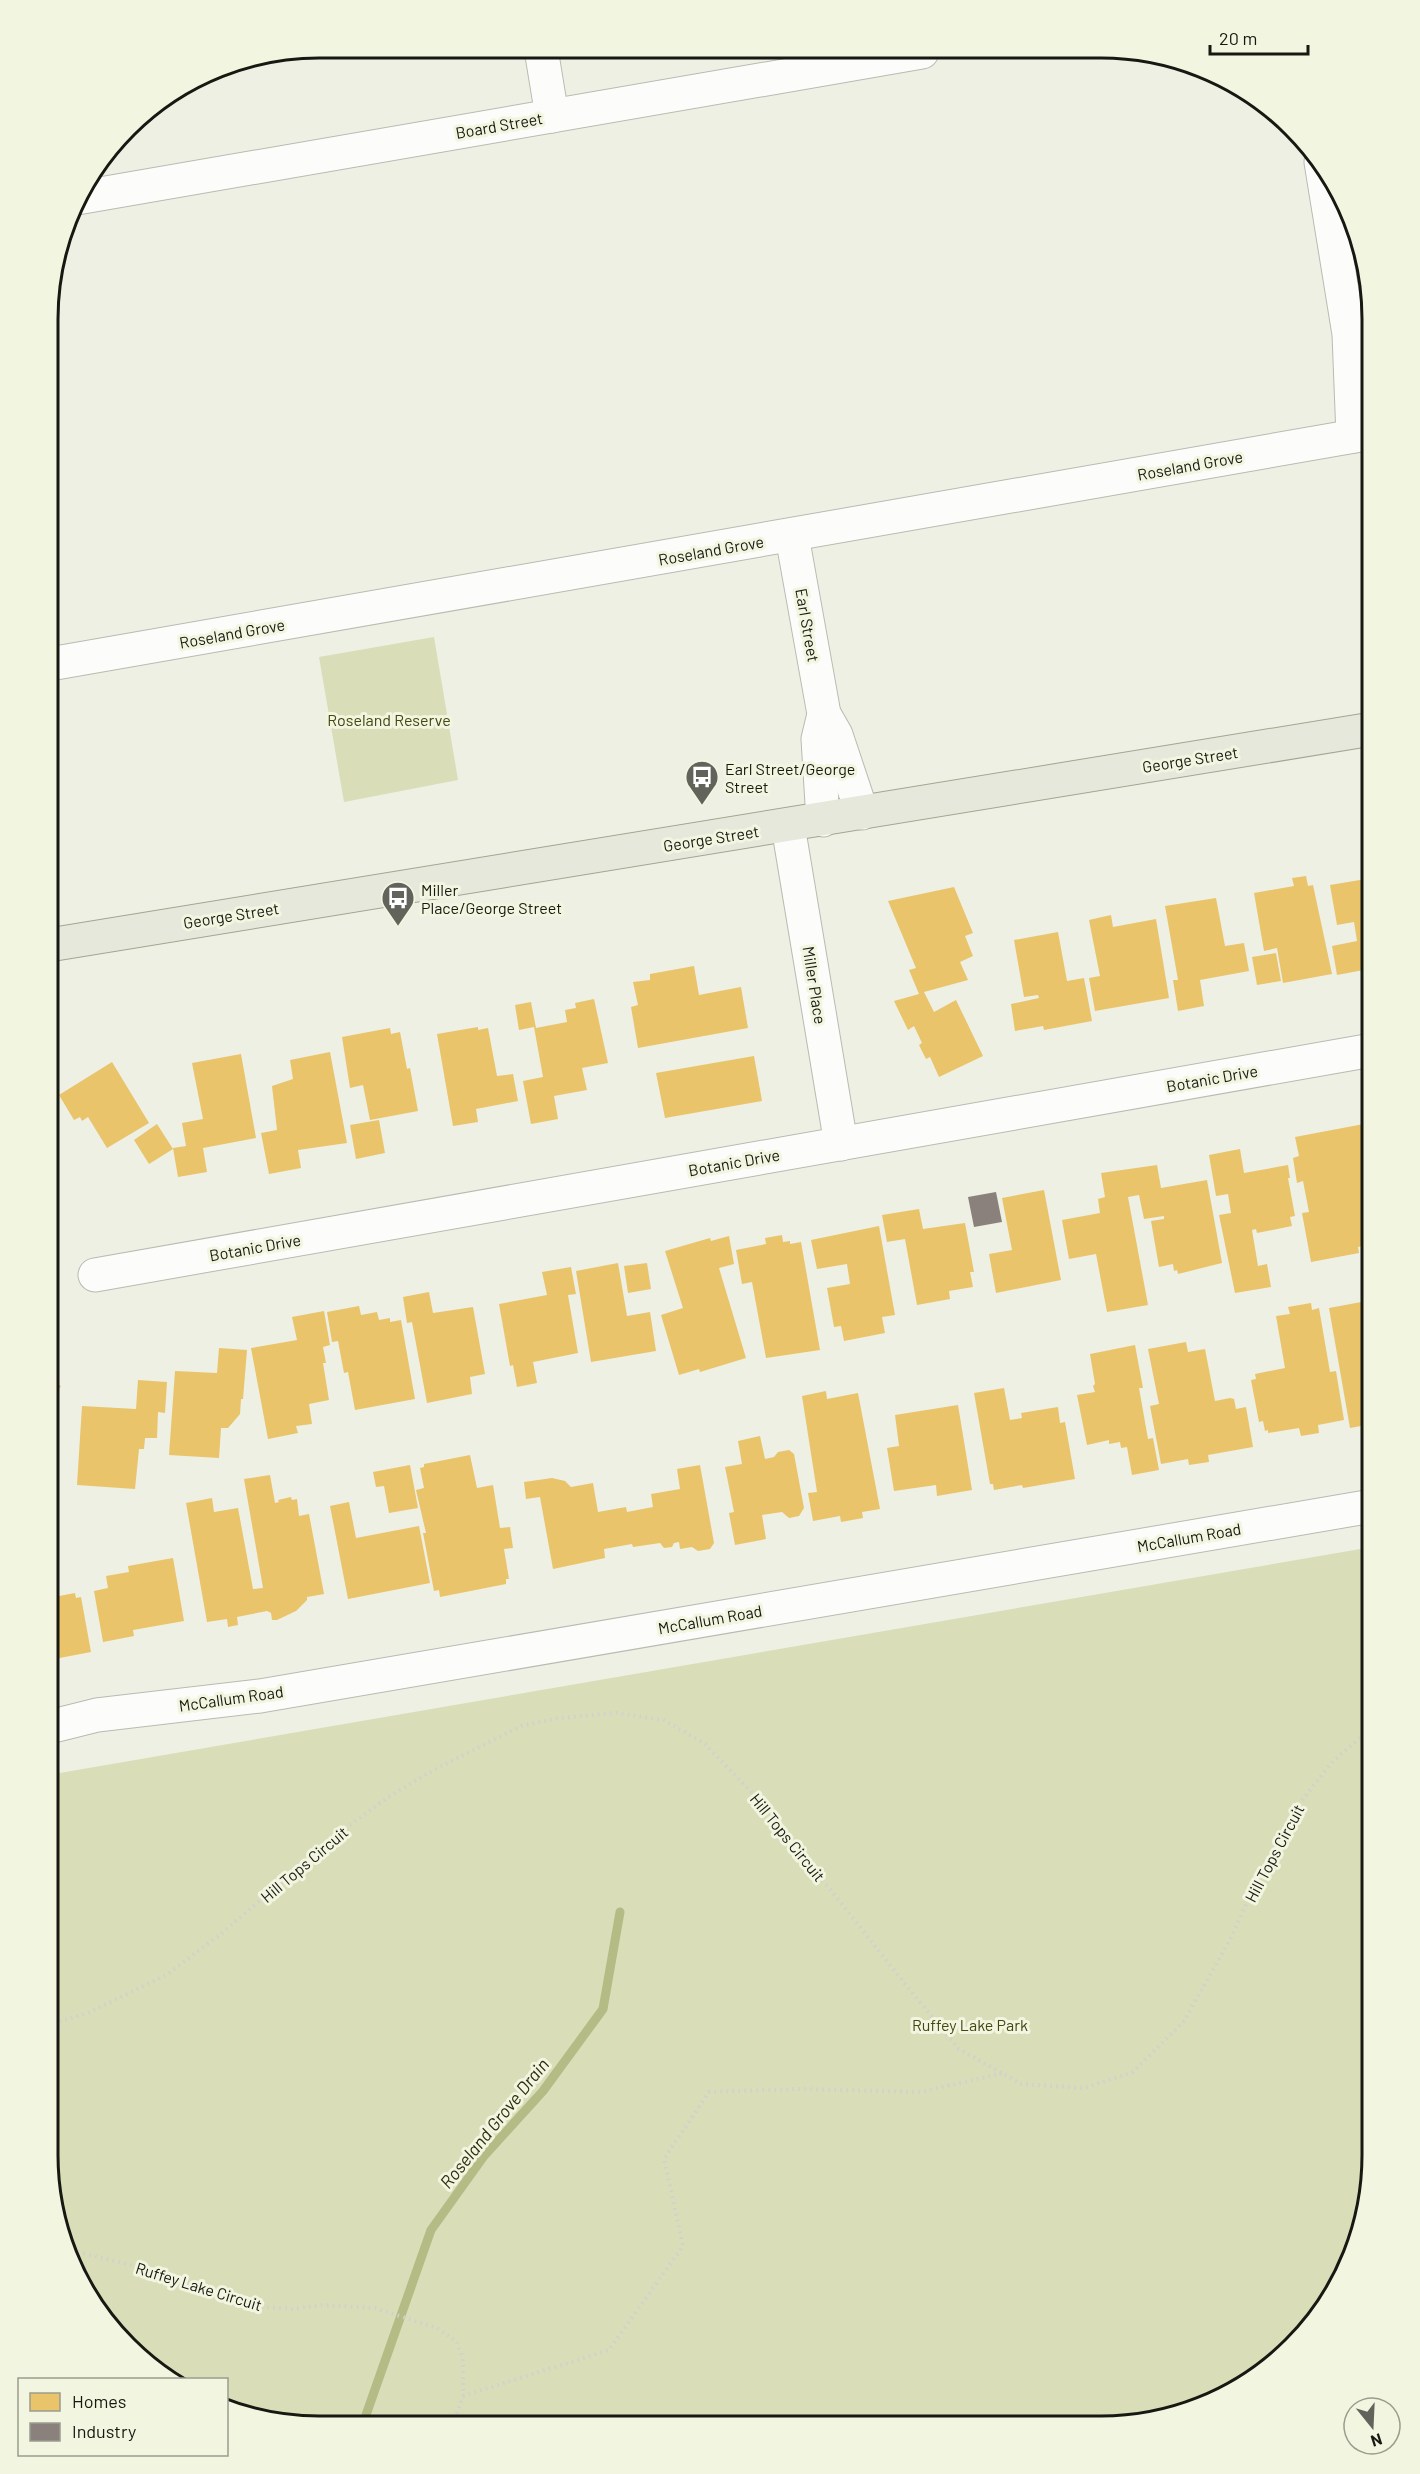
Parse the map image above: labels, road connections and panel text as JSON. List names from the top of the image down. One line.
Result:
{"streets":{"main road":["George Street"],"street":["Board Street","Roseland Grove","Earl Street","Miller Place","Botanic Drive","McCallum Road"],"path":["Hill Tops Circuit","Ruffey Lake Circuit"]},"crossings":[["Roseland Grove","Earl Street"],["Earl Street","George Street"],["George Street","Miller Place"],["Miller Place","Botanic Drive"]],"water":["Roseland Grove Drain"],"parks":["Roseland Reserve","Ruffey Lake Park"],"places":{"bus stop":["Earl Street/George Street","Miller Place/George Street"]},"legend":["Homes","Industry"],"scale_bar":"20 m","north":"bottom"}
